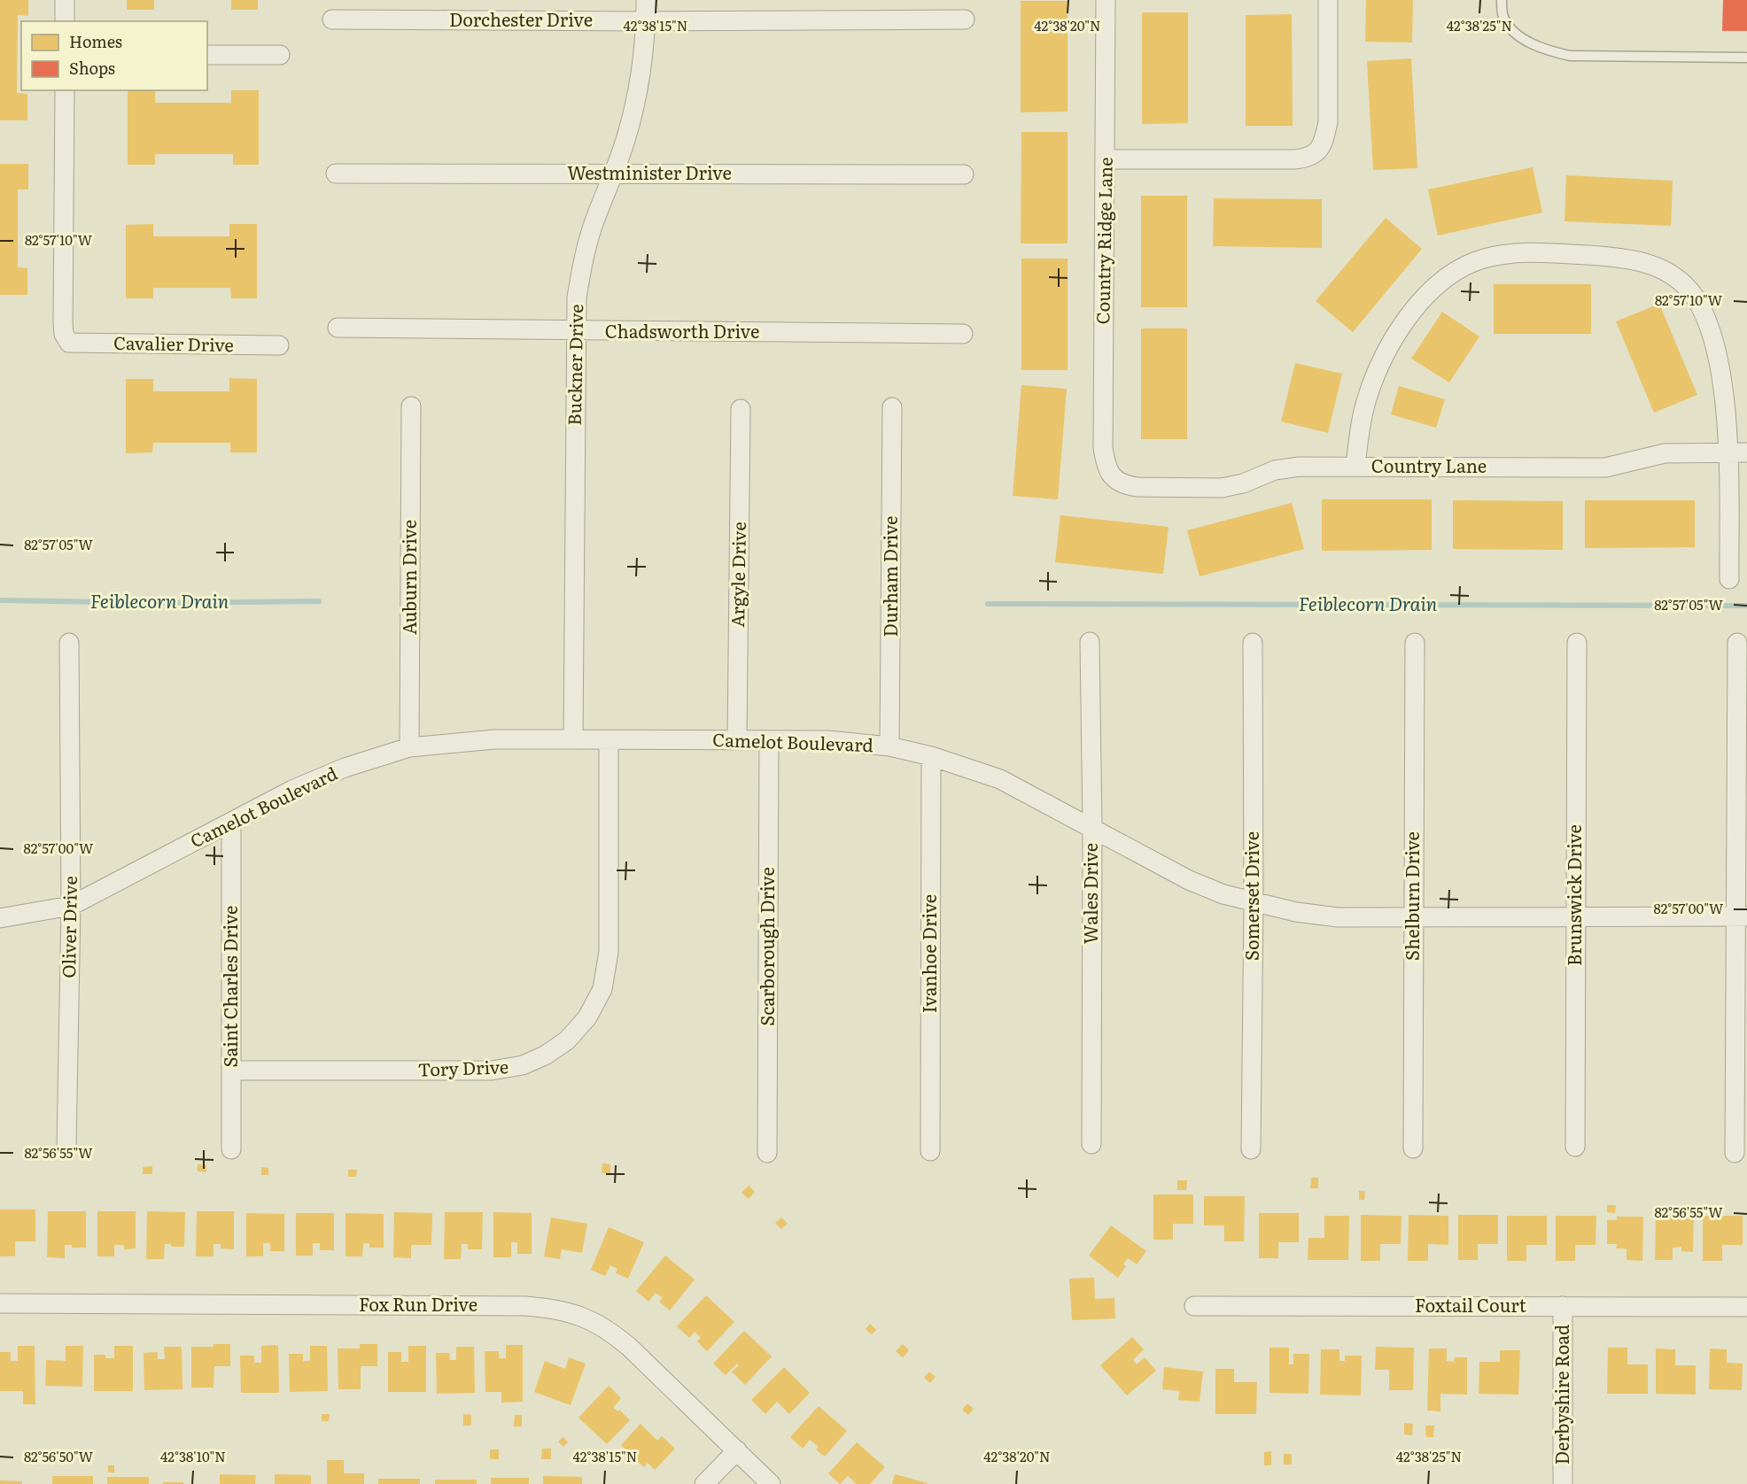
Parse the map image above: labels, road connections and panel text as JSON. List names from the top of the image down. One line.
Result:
{"streets":{"street":["Dorchester Drive","Westminister Drive","Country Ridge Lane","Chadsworth Drive","Cavalier Drive","Buckner Drive","Country Lane","Argyle Drive","Durham Drive","Auburn Drive","Camelot Boulevard","Wales Drive","Brunswick Drive","Somerset Drive","Shelburn Drive","Oliver Drive","Scarborough Drive","Ivanhoe Drive","Saint Charles Drive","Tory Drive","Fox Run Drive","Foxtail Court","Derbyshire Road"]},"crossings":[["Dorchester Drive","Buckner Drive"],["Westminister Drive","Buckner Drive"],["Country Ridge Lane","Country Lane"],["Chadsworth Drive","Buckner Drive"],["Buckner Drive","Camelot Boulevard"],["Argyle Drive","Camelot Boulevard"],["Durham Drive","Camelot Boulevard"],["Auburn Drive","Camelot Boulevard"],["Camelot Boulevard","Wales Drive"],["Camelot Boulevard","Brunswick Drive"],["Camelot Boulevard","Somerset Drive"],["Camelot Boulevard","Shelburn Drive"],["Camelot Boulevard","Oliver Drive"],["Camelot Boulevard","Scarborough Drive"],["Camelot Boulevard","Ivanhoe Drive"],["Camelot Boulevard","Saint Charles Drive"],["Camelot Boulevard","Tory Drive"],["Saint Charles Drive","Tory Drive"],["Foxtail Court","Derbyshire Road"]],"water":["Feiblecorn Drain"],"legend":["Homes","Shops"],"coordinates":["42°38'15\"N","42°38'20\"N","42°38'25\"N","82°57'10\"W","82°57'05\"W","82°57'00\"W","82°56'55\"W","82°56'50\"W","42°38'10\"N"]}
